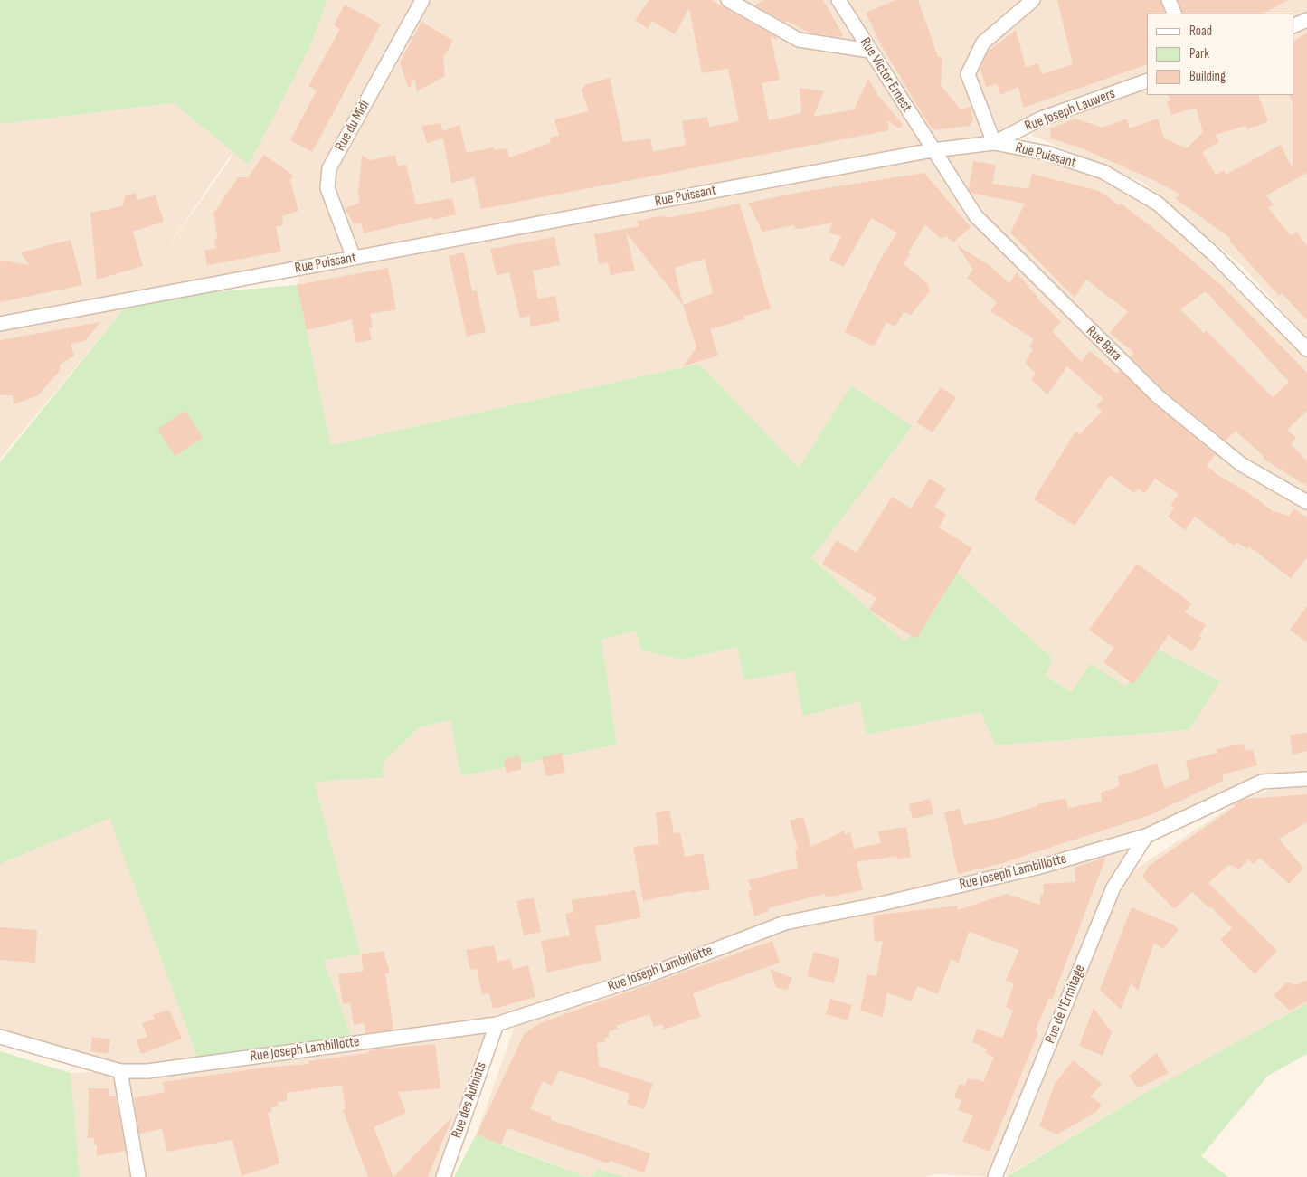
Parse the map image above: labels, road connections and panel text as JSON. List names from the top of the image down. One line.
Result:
{"streets":{"street":["Rue Victor Ernest","Rue Joseph Lauwers","Rue du Midi","Rue Puissant","Rue Bara","Rue Joseph Lambillotte","Rue de l'Ermitage","Rue des Aulniats"]},"crossings":[["Rue Victor Ernest","Rue Puissant"],["Rue Victor Ernest","Rue Bara"],["Rue Joseph Lauwers","Rue Puissant"],["Rue du Midi","Rue Puissant"],["Rue Puissant","Rue Bara"],["Rue Joseph Lambillotte","Rue de l'Ermitage"],["Rue Joseph Lambillotte","Rue des Aulniats"]],"legend":["Road","Park","Building"]}
